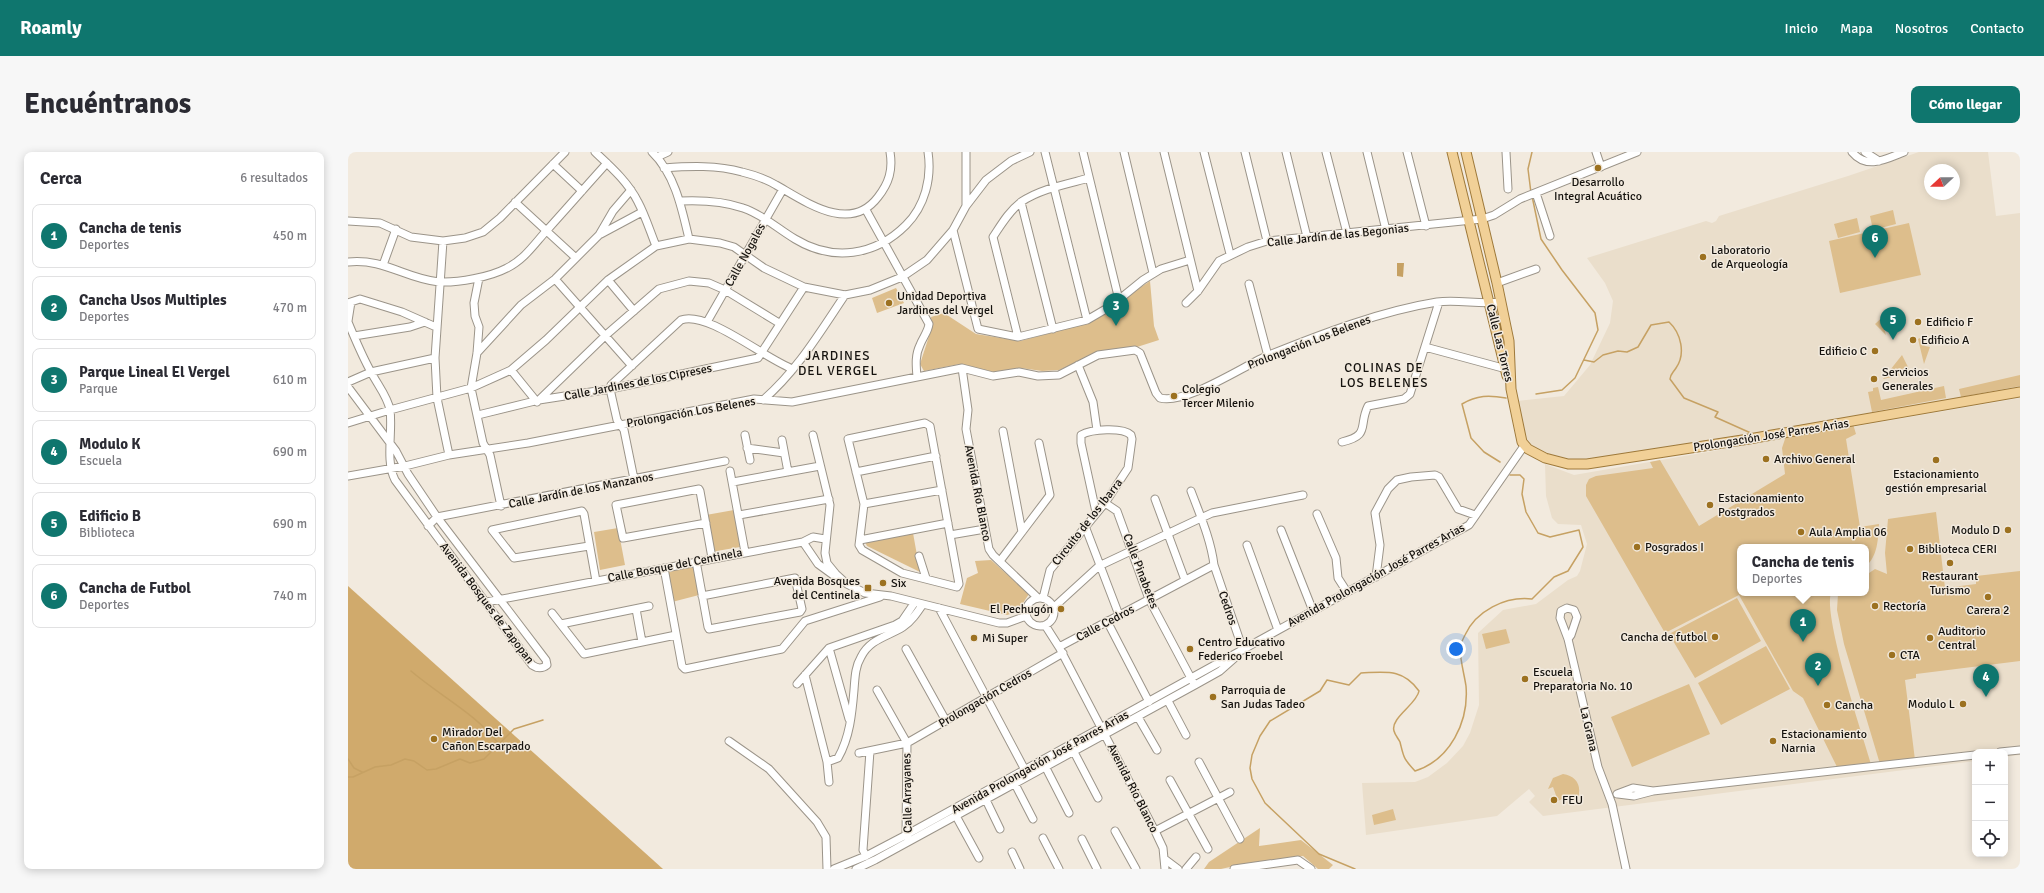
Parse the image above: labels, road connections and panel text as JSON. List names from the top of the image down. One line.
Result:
{"streets":{"main road":["Calle Las Torres","Prolongación José Parres Arias"],"street":["Calle Jardín de las Begonias","Calle Nogales","Prolongación Los Belenes","Calle Jardines de los Cipreses","Calle Jardín de los Manzanos","Avenida Río Blanco","Circuito de los Ibarra","Calle Bosque del Centinela","Calle Pinabetes","Avenida Prolongación José Parres Arias","Avenida Bosques de Zapopan","Cedros","Calle Cedros","Prolongación Cedros","La Grana","Calle Arrayanes"]},"crossings":[["Calle Jardín de las Begonias","Calle Las Torres"],["Prolongación Los Belenes","Calle Las Torres"],["Prolongación Los Belenes","Avenida Río Blanco"],["Prolongación Los Belenes","Avenida Bosques de Zapopan"],["Calle Las Torres","Prolongación José Parres Arias"],["Calle Las Torres","Avenida Prolongación José Parres Arias"],["Prolongación José Parres Arias","Avenida Prolongación José Parres Arias"],["Calle Jardín de los Manzanos","Avenida Bosques de Zapopan"],["Avenida Río Blanco","Circuito de los Ibarra"],["Avenida Río Blanco","Avenida Prolongación José Parres Arias"],["Avenida Río Blanco","Calle Cedros"],["Avenida Río Blanco","Prolongación Cedros"],["Circuito de los Ibarra","Calle Pinabetes"],["Calle Bosque del Centinela","Avenida Bosques de Zapopan"],["Calle Pinabetes","Avenida Prolongación José Parres Arias"],["Calle Pinabetes","Calle Cedros"],["Avenida Prolongación José Parres Arias","Cedros"],["Avenida Prolongación José Parres Arias","Calle Arrayanes"],["Cedros","Calle Cedros"],["Calle Cedros","Prolongación Cedros"],["Prolongación Cedros","Calle Arrayanes"]],"districts":["JARDINES DEL VERGEL","COLINAS DE LOS BELENES"],"places":{"other":["Desarrollo Integral Acuático","Laboratorio de Arqueología","Unidad Deportiva Jardines del Vergel","Edificio F","Edificio A","Edificio C","Servicios Generales","Colegio Tercer Milenio","Archivo General","Estacionamiento gestión empresarial","Estacionamiento Postgrados","Modulo D","Aula Amplia 06","Posgrados I","Biblioteca CERI","Restaurant Turismo","Six","Carera 2","Rectoría","El Pechugón","Cancha de futbol","Mi Super","Auditorio Central","Centro Educativo Federico Froebel","CTA","Escuela Preparatoria No. 10","Parroquia de San Judas Tadeo","Modulo L","Cancha","Mirador Del Cañon Escarpado","Estacionamiento Narnia","FEU"],"transit":["Avenida Bosques del Centinela"]},"north":"left","page":{"header":"Roamly","nav":["Inicio","Mapa","Nosotros","Contacto"],"buttons":"Cómo llegar","title":"Encuéntranos","heading":["Cerca","6 resultados"],"list":[{"mark":"1","name":"Cancha de tenis","note":"Deportes","value":"450 m"},{"mark":"2","name":"Cancha Usos Multiples","note":"Deportes","value":"470 m"},{"mark":"3","name":"Parque Lineal El Vergel","note":"Parque","value":"610 m"},{"mark":"4","name":"Modulo K","note":"Escuela","value":"690 m"},{"mark":"5","name":"Edificio B","note":"Biblioteca","value":"690 m"},{"mark":"6","name":"Cancha de Futbol","note":"Deportes","value":"740 m"}],"pins":["6","3","5","1","2","4"],"popup":["Cancha de tenis","Deportes"],"map_buttons":["+","−"]}}
